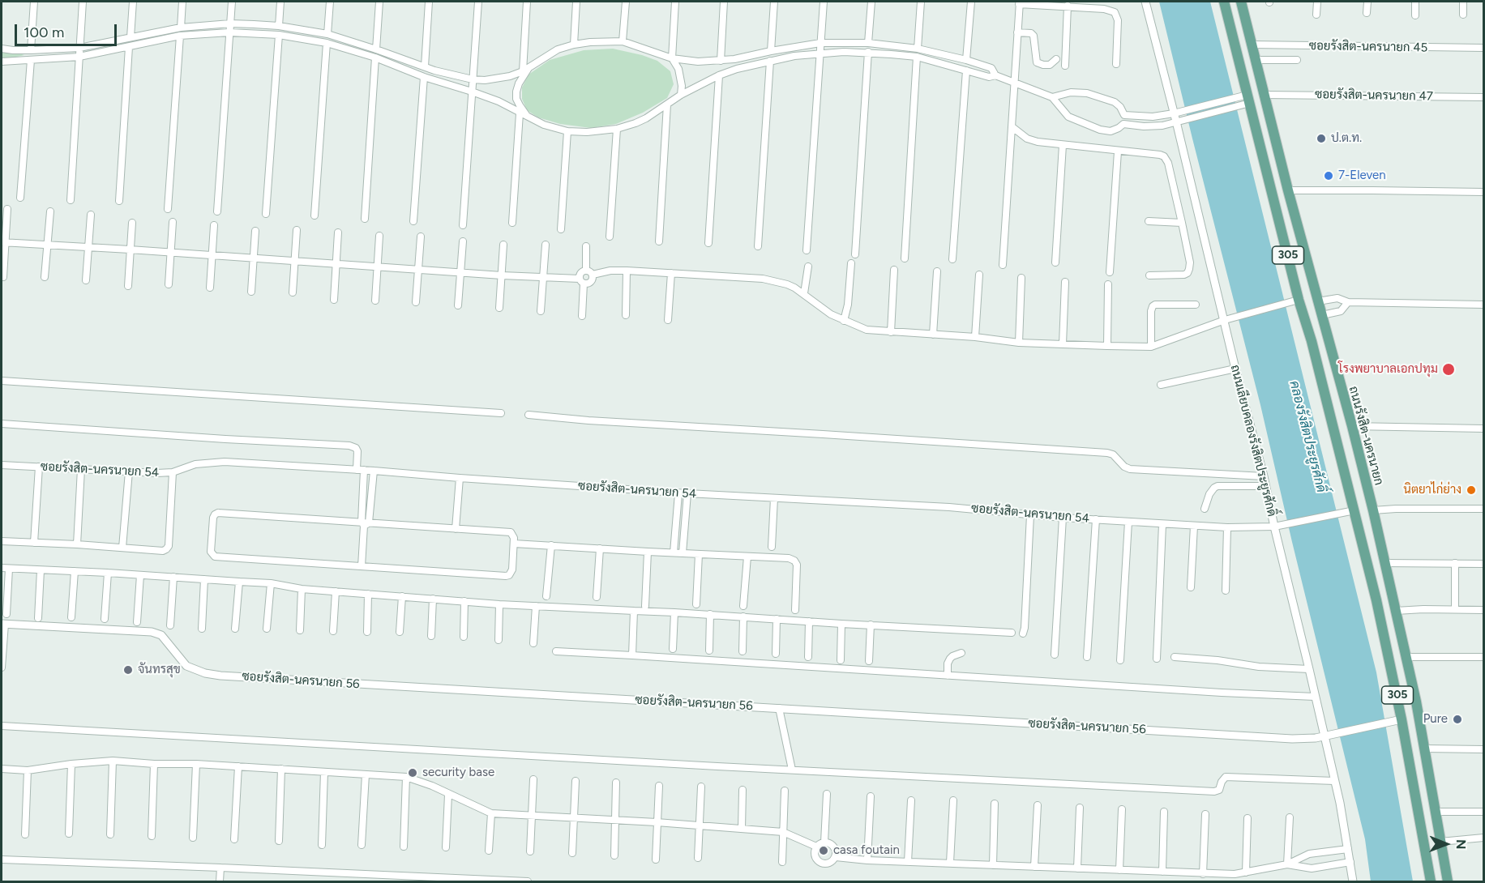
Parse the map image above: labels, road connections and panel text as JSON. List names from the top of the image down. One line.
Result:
{"streets":{"main road":["305","ถนนรังสิต-นครนายก"],"street":["ซอยรังสิต-นครนายก 45","ซอยรังสิต-นครนายก 47","ถนนเลียบคลองรังสิตประยูรศักดิ์","ซอยรังสิต-นครนายก 54","ซอยรังสิต-นครนายก 56"]},"crossings":[["ซอยรังสิต-นครนายก 45","ถนนรังสิต-นครนายก"],["ซอยรังสิต-นครนายก 47","ถนนรังสิต-นครนายก"],["305","ซอยรังสิต-นครนายก 54"],["305","ซอยรังสิต-นครนายก 56"],["ถนนเลียบคลองรังสิตประยูรศักดิ์","ซอยรังสิต-นครนายก 54"],["ถนนเลียบคลองรังสิตประยูรศักดิ์","ซอยรังสิต-นครนายก 56"]],"water":["คลองรังสิตประยูรศักดิ์"],"places":["ป.ต.ท.","7-Eleven","โรงพยาบาลเอกปทุม","นิตยาไก่ย่าง","จันทรสุข","Pure","security base","casa foutain"],"scale_bar":"100 m","north":"right"}
